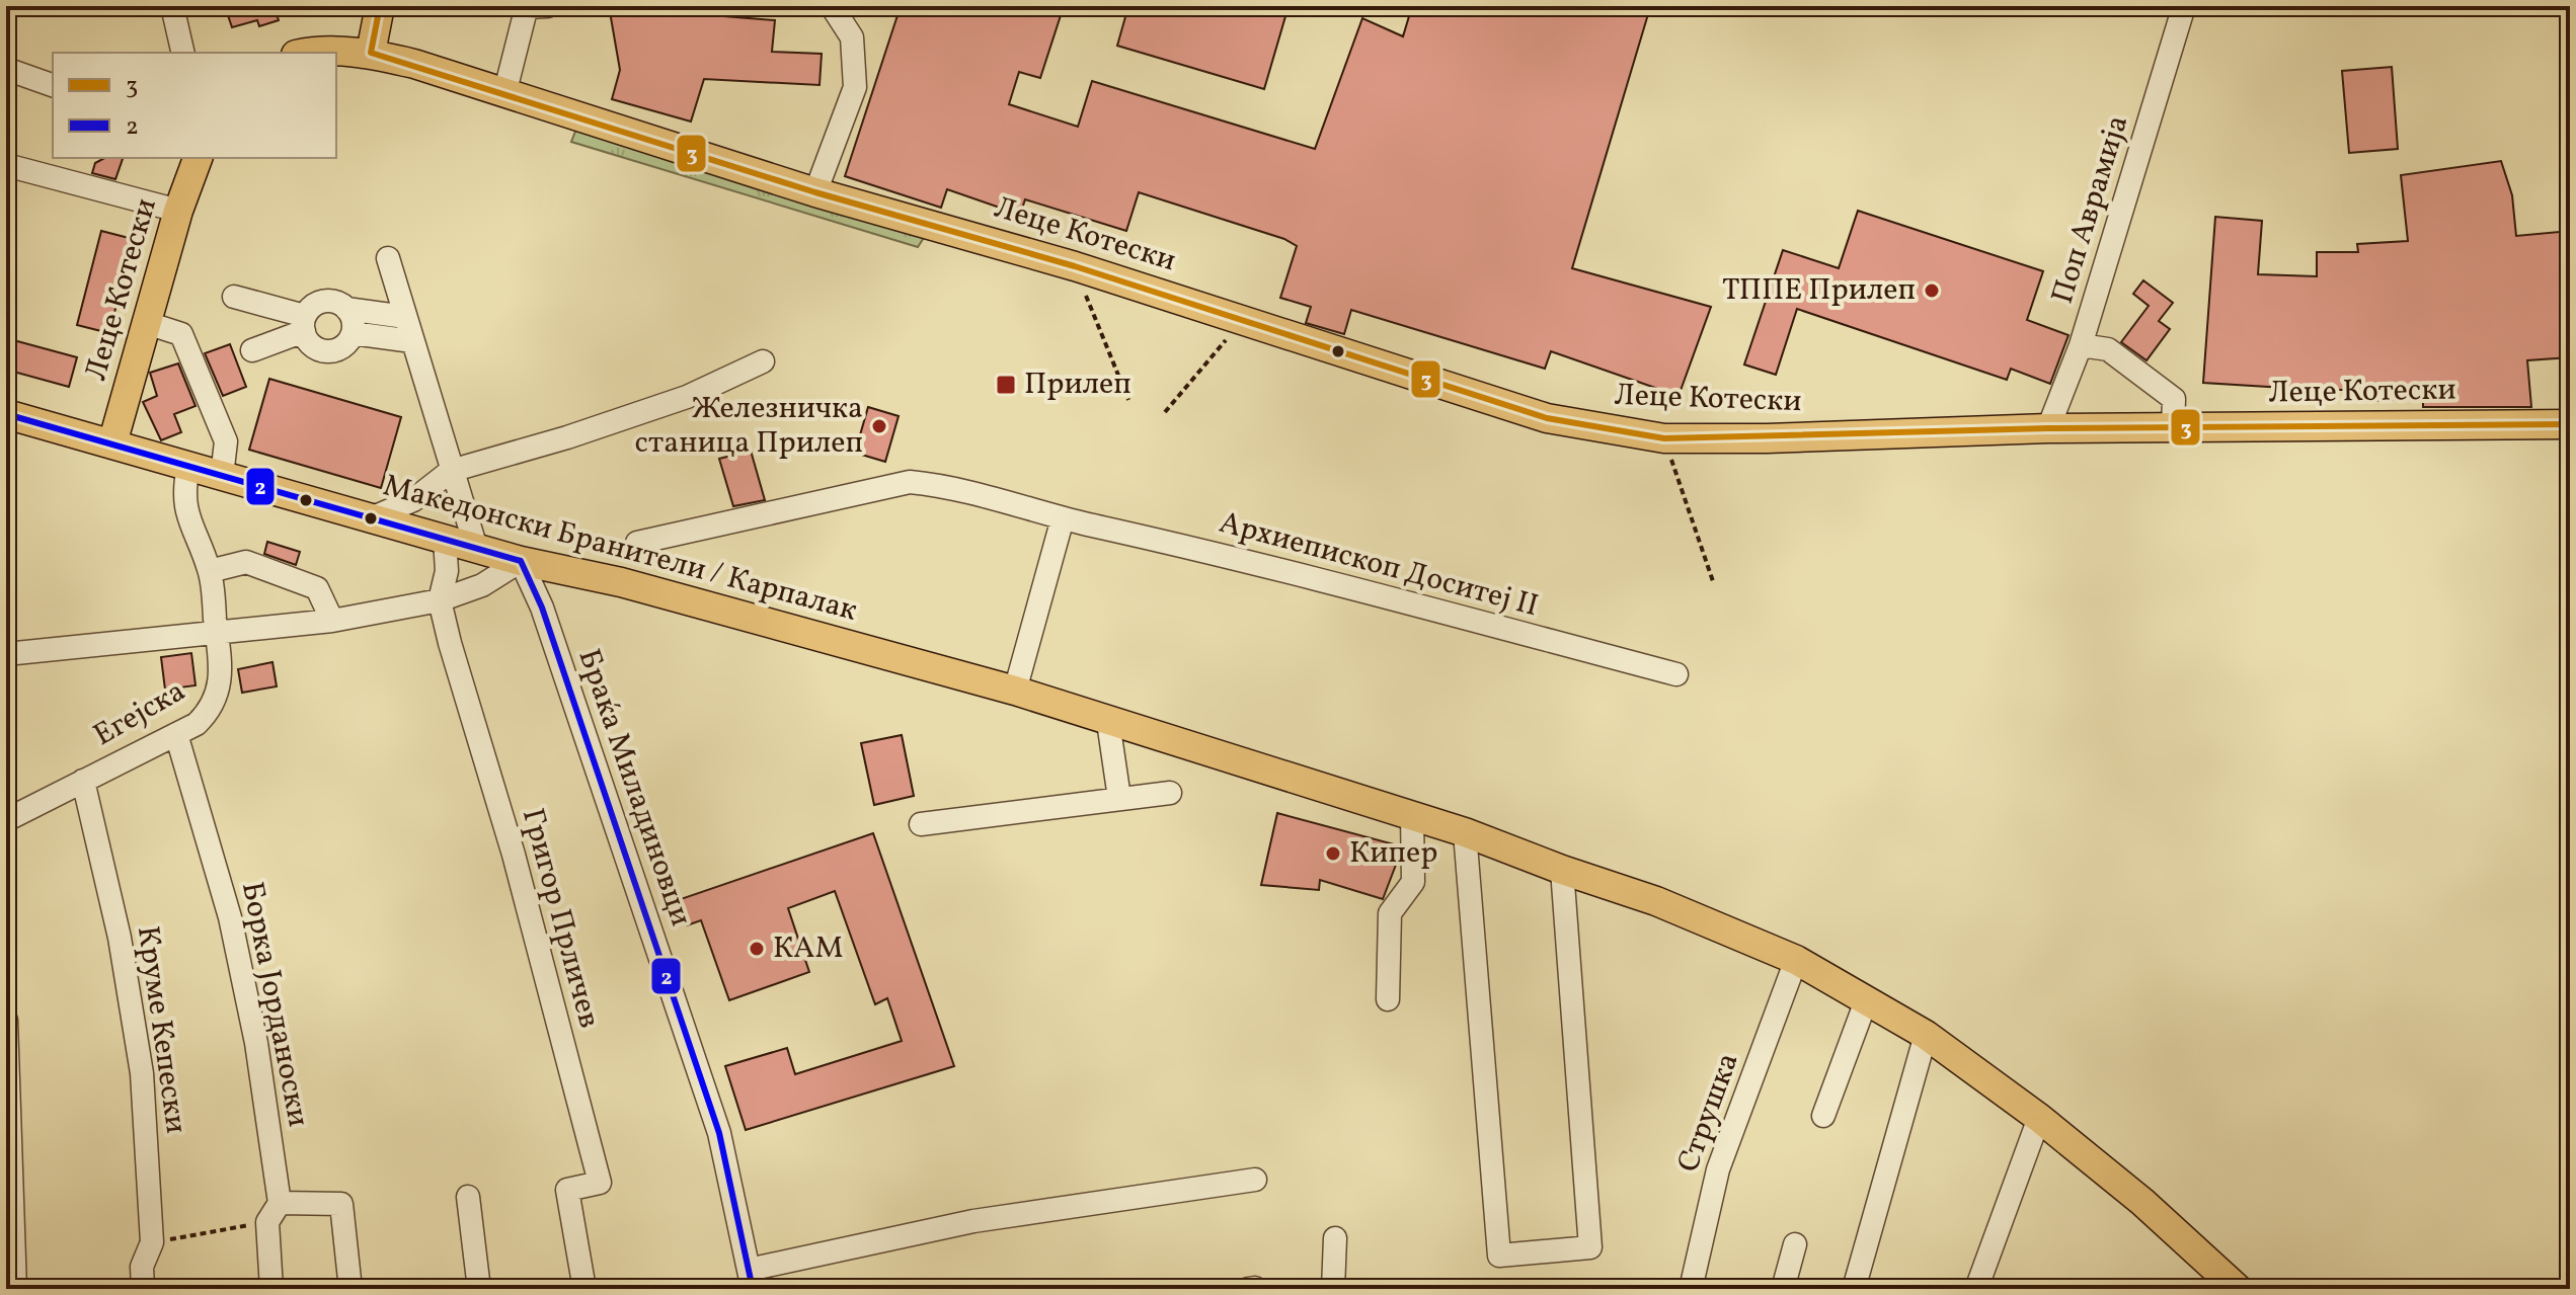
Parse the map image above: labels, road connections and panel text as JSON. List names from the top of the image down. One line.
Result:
{"streets":{"main road":["Леце Котески","Македонски Бранители / Карпалак"],"street":["Поп Аврамија","Архиепископ Доситеј II","Егејска","Браќа Миладиновци","Григор Прличев","Борка Јорданоски","Круме Кепески","Струшка"]},"crossings":[["Поп Аврамија","Леце Котески"],["Леце Котески","Македонски Бранители / Карпалак"],["Македонски Бранители / Карпалак","Егејска"],["Македонски Бранители / Карпалак","Браќа Миладиновци"],["Македонски Бранители / Карпалак","Григор Прличев"],["Македонски Бранители / Карпалак","Струшка"],["Егејска","Борка Јорданоски"],["Егејска","Круме Кепески"]],"places":{"other":["ТППЕ Прилеп","Железничка станица Прилеп","Кипер","КАМ"],"transit":["Прилеп"]},"lines":["transit line 3","transit line 2"],"legend":["3","2"]}
